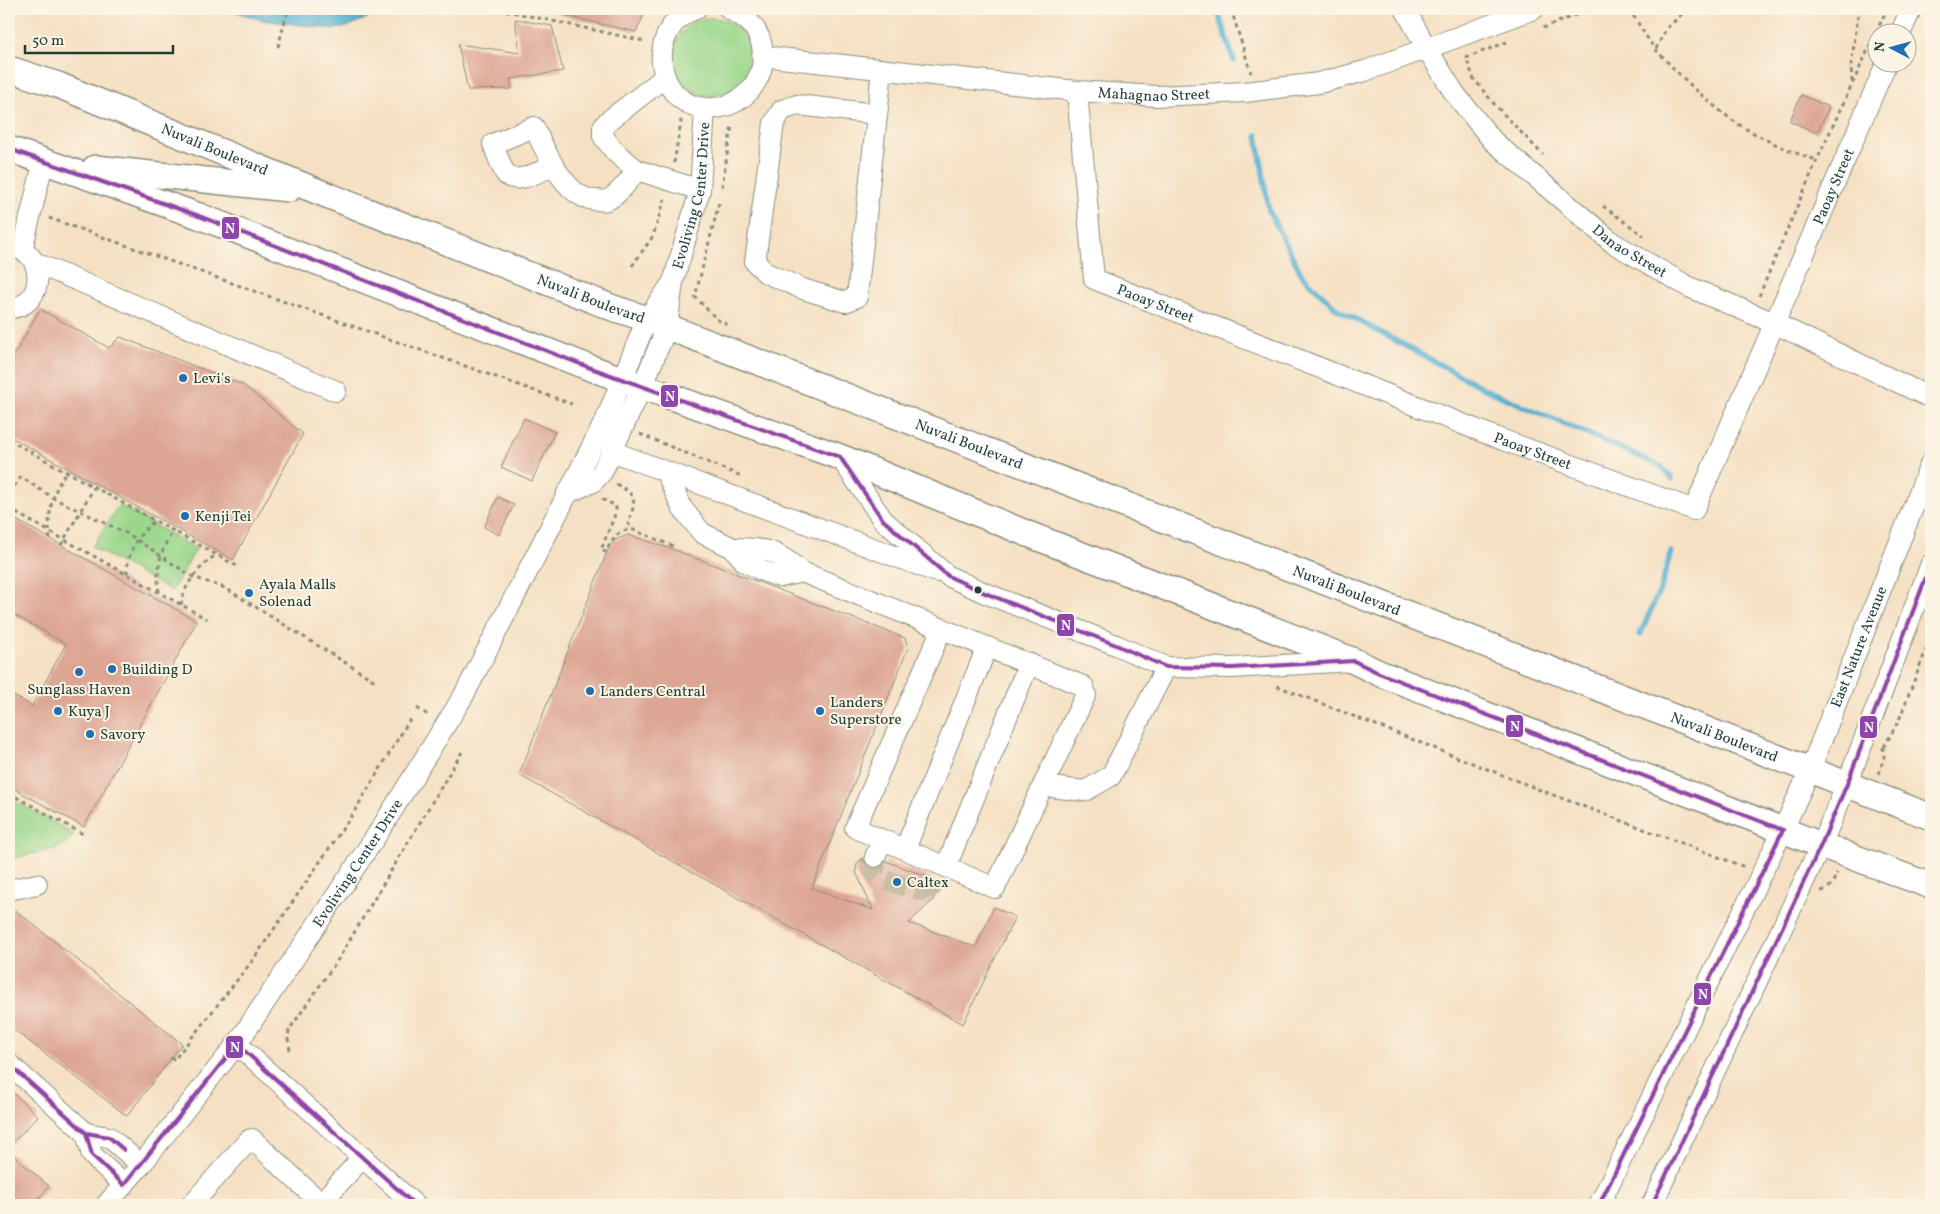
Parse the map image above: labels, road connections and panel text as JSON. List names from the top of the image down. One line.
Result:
{"streets":{"main road":["Nuvali Boulevard"],"street":["Mahagnao Street","Paoay Street","Evoliving Center Drive","Danao Street","East Nature Avenue"]},"crossings":[["Mahagnao Street","Paoay Street"],["Mahagnao Street","Evoliving Center Drive"],["Mahagnao Street","Danao Street"],["Nuvali Boulevard","Evoliving Center Drive"],["Nuvali Boulevard","East Nature Avenue"],["Paoay Street","Danao Street"]],"places":["Levi's","Kenji Tei","Ayala Malls Solenad","Building D","Sunglass Haven","Landers Central","Kuya J","Landers Superstore","Savory","Caltex"],"lines":["transit line N"],"scale_bar":"50 m","north":"left"}
